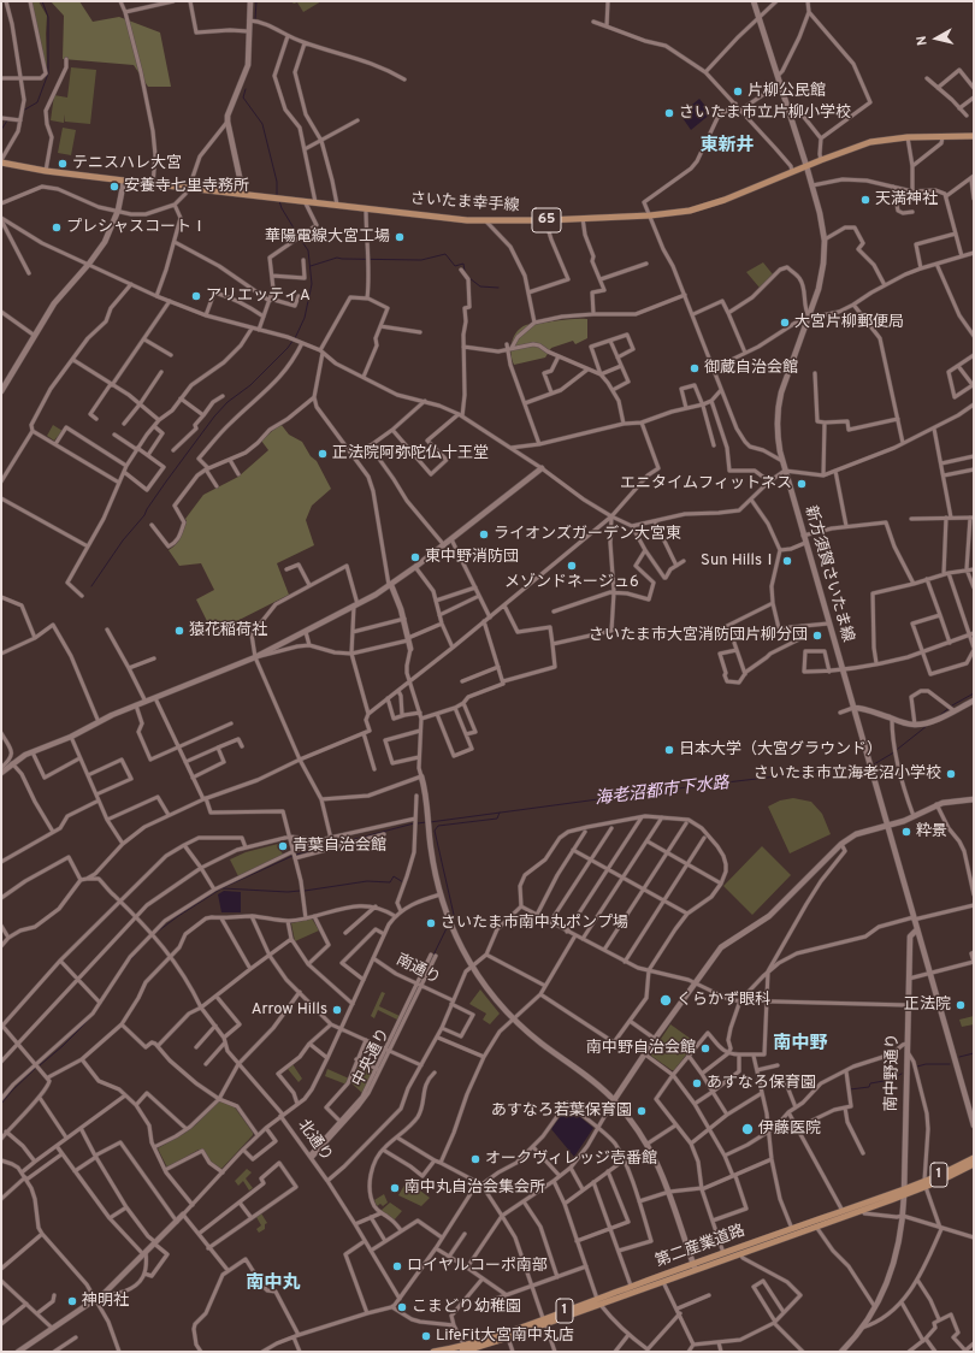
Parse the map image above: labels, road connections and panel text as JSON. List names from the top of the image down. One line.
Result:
{"streets":{"main road":["さいたま幸手線","65","1","第二産業道路"],"street":["新方須賀さいたま線","南通り","中央通り","南中野通り","北通り"]},"crossings":[["さいたま幸手線","新方須賀さいたま線"],["新方須賀さいたま線","南中野通り"],["南通り","中央通り"],["中央通り","北通り"],["南中野通り","第二産業道路"]],"districts":["東新井","南中野","南中丸"],"water":["海老沼都市下水路"],"places":["片柳公民館","さいたま市立片柳小学校","テニスハレ大宮","安養寺七里寺務所","天満神社","プレシャスコートⅠ","華陽電線大宮工場","アリエッティA","大宮片柳郵便局","御蔵自治会館","正法院阿弥陀仏十王堂","エニタイムフィットネス","ライオンズガーデン大宮東","東中野消防団","Sun HillsⅠ","メゾンドネージュ6","猿花稲荷社","さいたま市大宮消防団片柳分団","日本大学（大宮グラウンド）","さいたま市立海老沼小学校","粋景","青葉自治会館","さいたま市南中丸ポンプ場","くらかず眼科","正法院","Arrow Hills","南中野自治会館","あすなろ保育園","あすなろ若葉保育園","伊藤医院","オークヴィレッジ壱番館","南中丸自治会集会所","ロイヤルコーポ南部","神明社","こまどり幼稚園","LifeFit大宮南中丸店"],"north":"left"}
